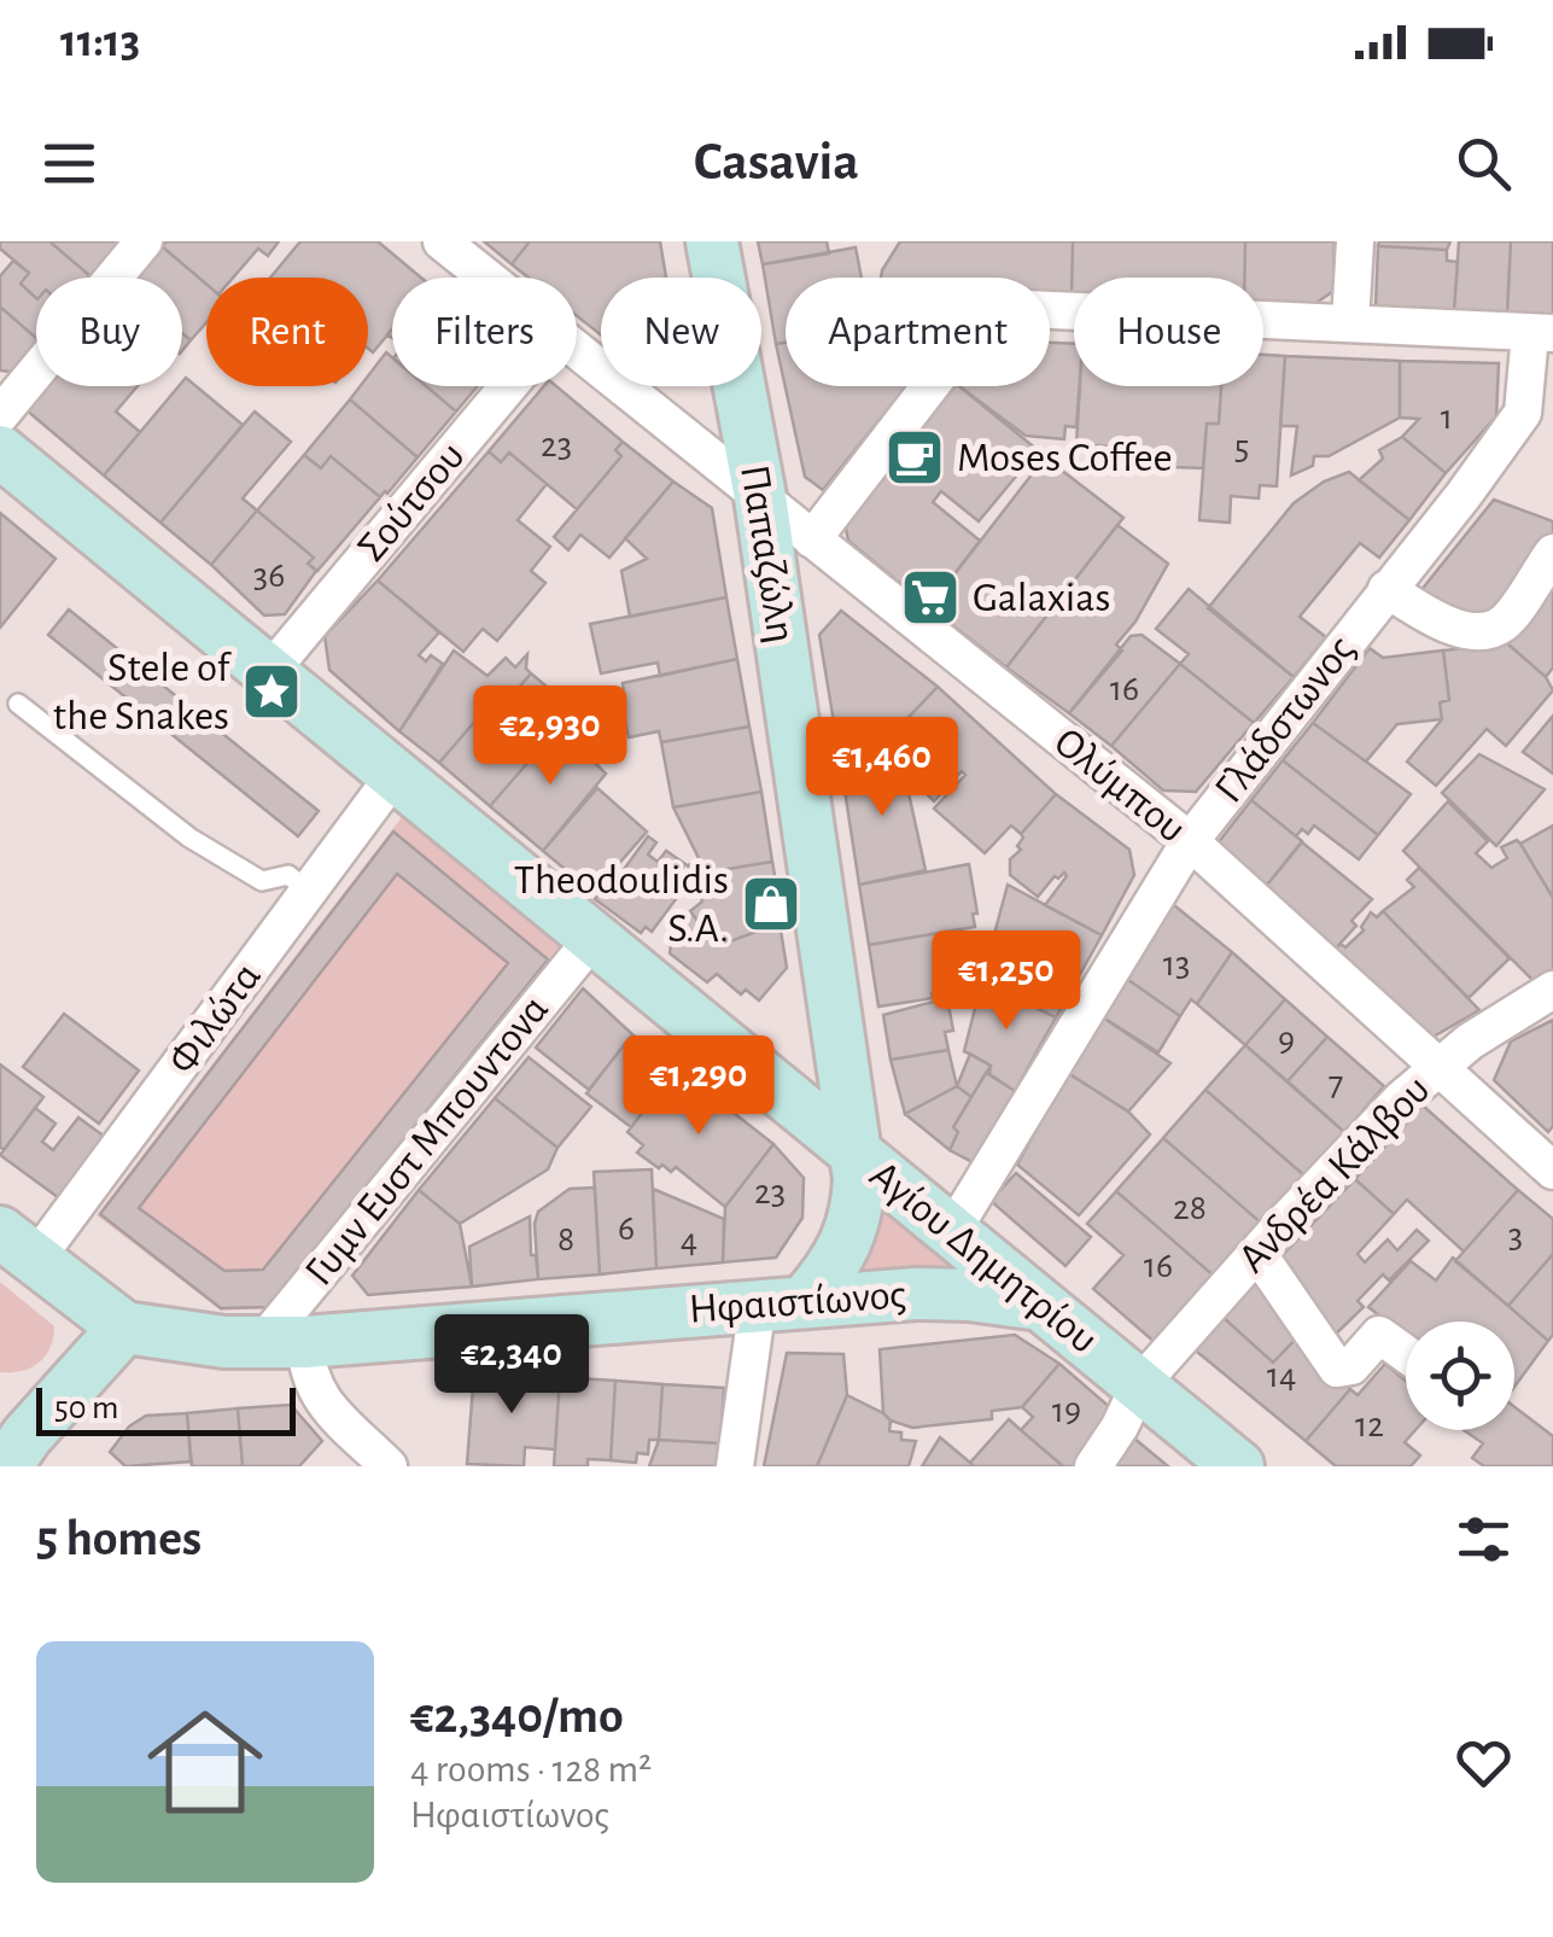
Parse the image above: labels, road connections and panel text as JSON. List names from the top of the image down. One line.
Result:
{"streets":{"main road":["Παπαζώλη","Αγίου Δημητρίου","Ηφαιστίωνος"],"street":["Σούτσου","Γλάδστωνος","Ολύμπου","Φιλώτα","Γυμν Ευστ Μπουντονα","Ανδρέα Κάλβου"]},"crossings":[["Σούτσου","Αγίου Δημητρίου"],["Παπαζώλη","Ολύμπου"],["Παπαζώλη","Αγίου Δημητρίου"],["Παπαζώλη","Ηφαιστίωνος"],["Γλάδστωνος","Ολύμπου"],["Γλάδστωνος","Αγίου Δημητρίου"],["Ολύμπου","Ανδρέα Κάλβου"],["Φιλώτα","Αγίου Δημητρίου"],["Γυμν Ευστ Μπουντονα","Αγίου Δημητρίου"],["Γυμν Ευστ Μπουντονα","Ηφαιστίωνος"],["Ανδρέα Κάλβου","Αγίου Δημητρίου"],["Αγίου Δημητρίου","Ηφαιστίωνος"]],"places":{"cafe":["Moses Coffee"],"supermarket":["Galaxias"],"place":["Stele of the Snakes"],"shop":["Theodoulidis S.A."]},"house_numbers":["1","23","5","36","16","13","9","7","23","28","6","3","8","4","16","14","19","12"],"scale_bar":"50 m","page":{"status":"11:13","header":"Casavia","chip":["Buy","Rent","Filters","New","Apartment","House"],"price":["€2,930","€1,460","€1,250","€1,290","€2,340"],"scale":"50 m","heading":"5 homes","list":[{"name":"€2,340/mo","note":"4 rooms · 128 m² · Ηφαιστίωνος"}]}}
